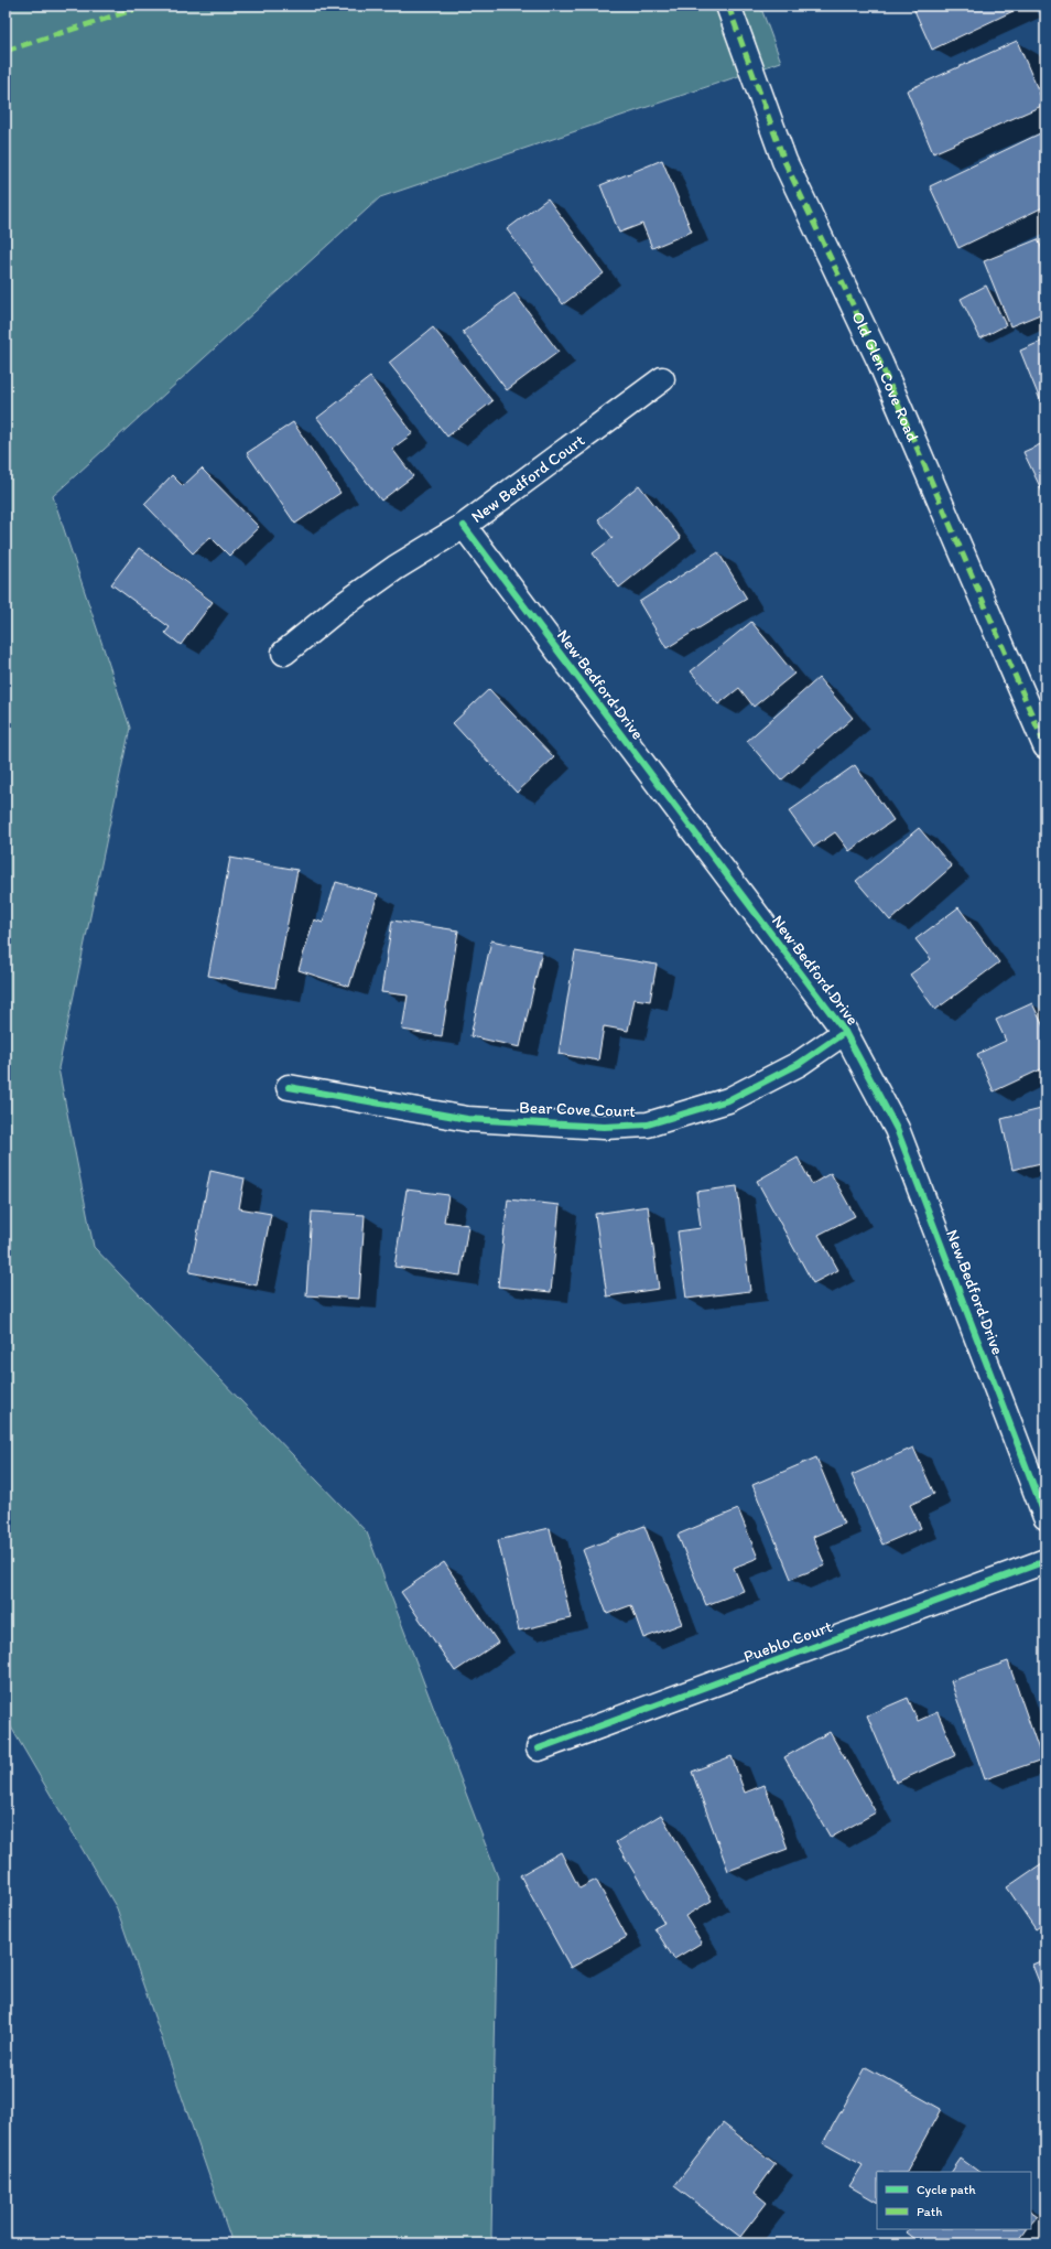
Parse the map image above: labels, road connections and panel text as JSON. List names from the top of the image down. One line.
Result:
{"streets":{"street":["Old Glen Cove Road","New Bedford Court","New Bedford Drive","Bear Cove Court","Pueblo Court"]},"crossings":[["New Bedford Court","New Bedford Drive"],["New Bedford Drive","Bear Cove Court"]],"legend":["Cycle path","Path"]}
